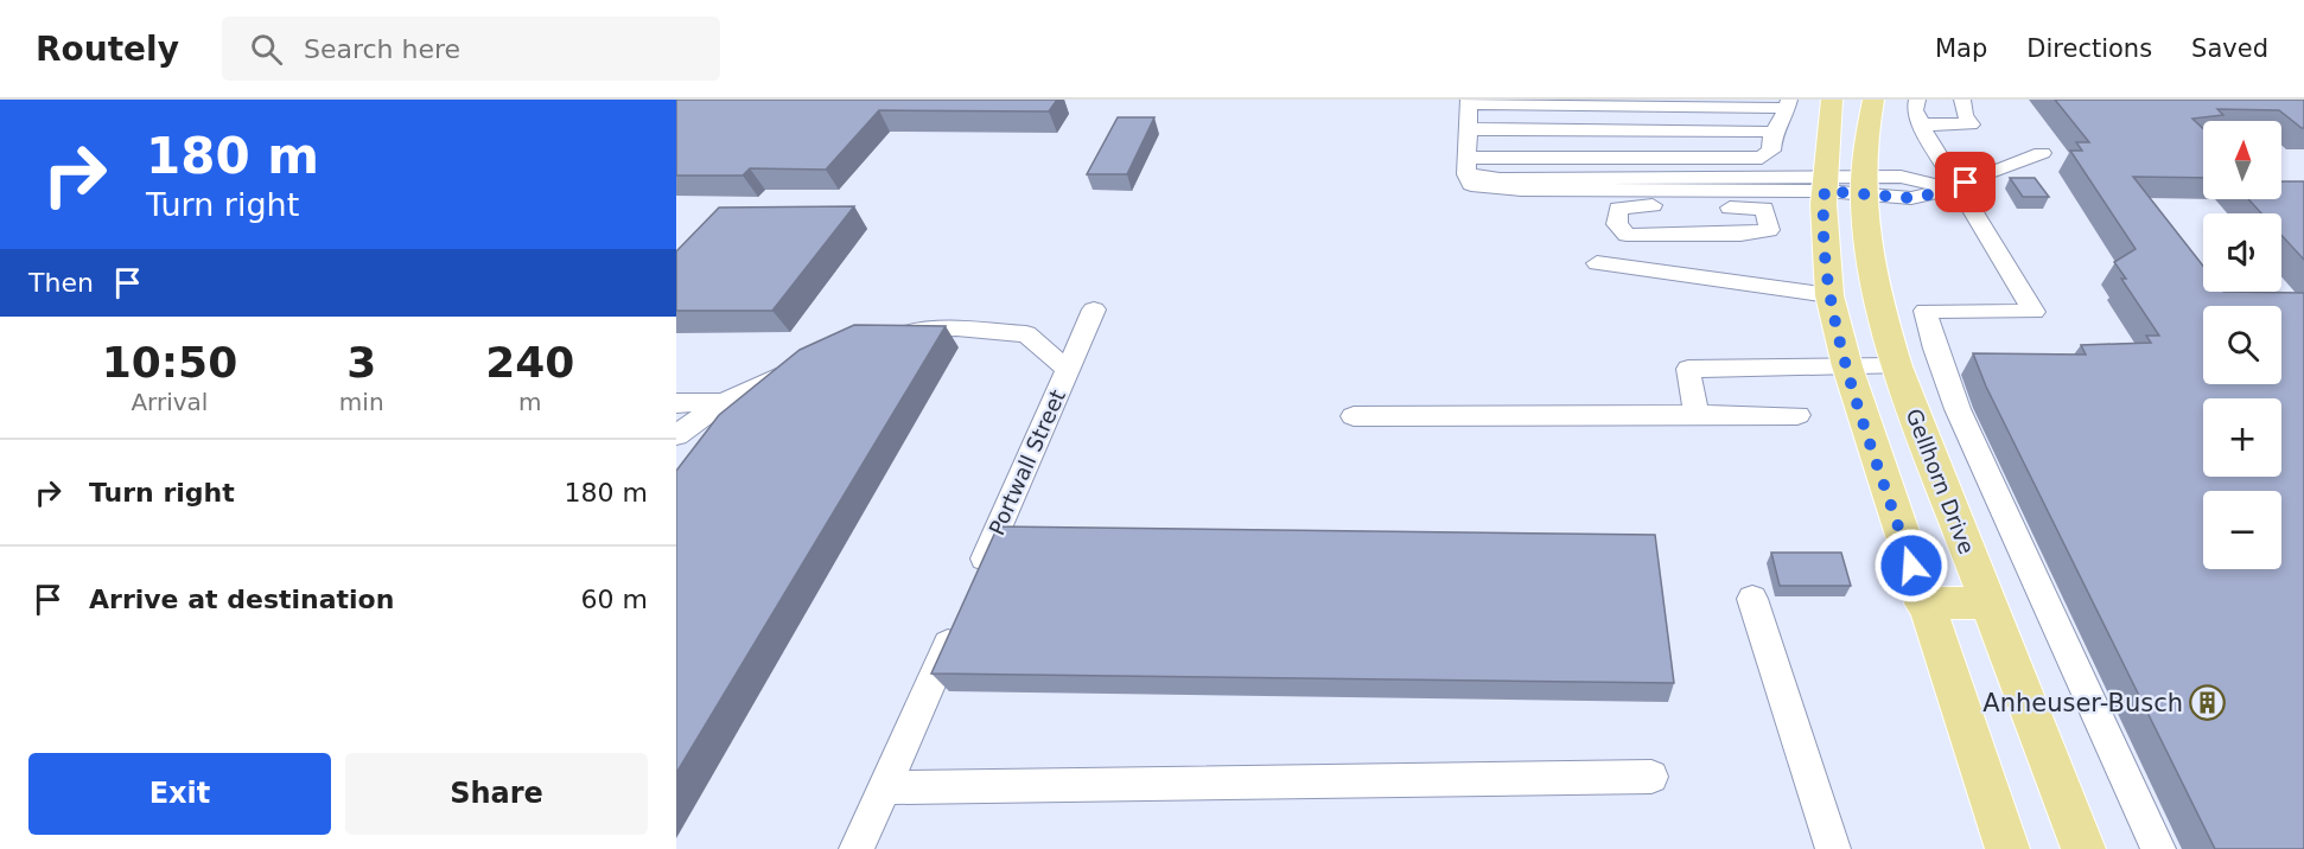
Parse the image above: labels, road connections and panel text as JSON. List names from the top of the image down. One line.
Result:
{"streets":{"main road":["Gellhorn Drive"],"street":["Portwall Street"]},"places":{"building":["Anheuser-Busch"]},"north":"top","page":{"header":"Routely","search":"Search here","nav":["Map","Directions","Saved"],"turn":["180 m","Turn right"],"map_buttons":["+","−"],"then":"Then","eta":["10:50","Arrival","3","min","240","m"],"list":[{"name":"Turn right","value":"180 m"},{"name":"Arrive at destination","value":"60 m"}],"buttons":["Exit","Share"]}}
